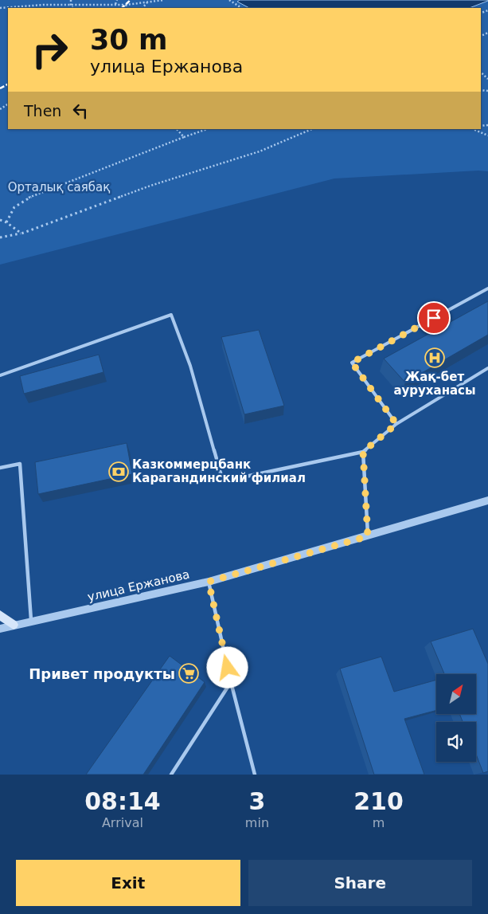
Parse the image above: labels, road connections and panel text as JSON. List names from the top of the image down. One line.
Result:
{"streets":{"street":["улица Ержанова"]},"parks":["Орталық саябақ"],"places":{"hospital":["Жақ-бет ауруханасы"],"bank":["Казкоммерцбанк Карагандинский филиал"],"supermarket":["Привет продукты"]},"north":"top right","page":{"turn":["30 m","улица Ержанова"],"then":"Then","eta":["08:14","Arrival","3","min","210","m"],"buttons":["Exit","Share"]}}
